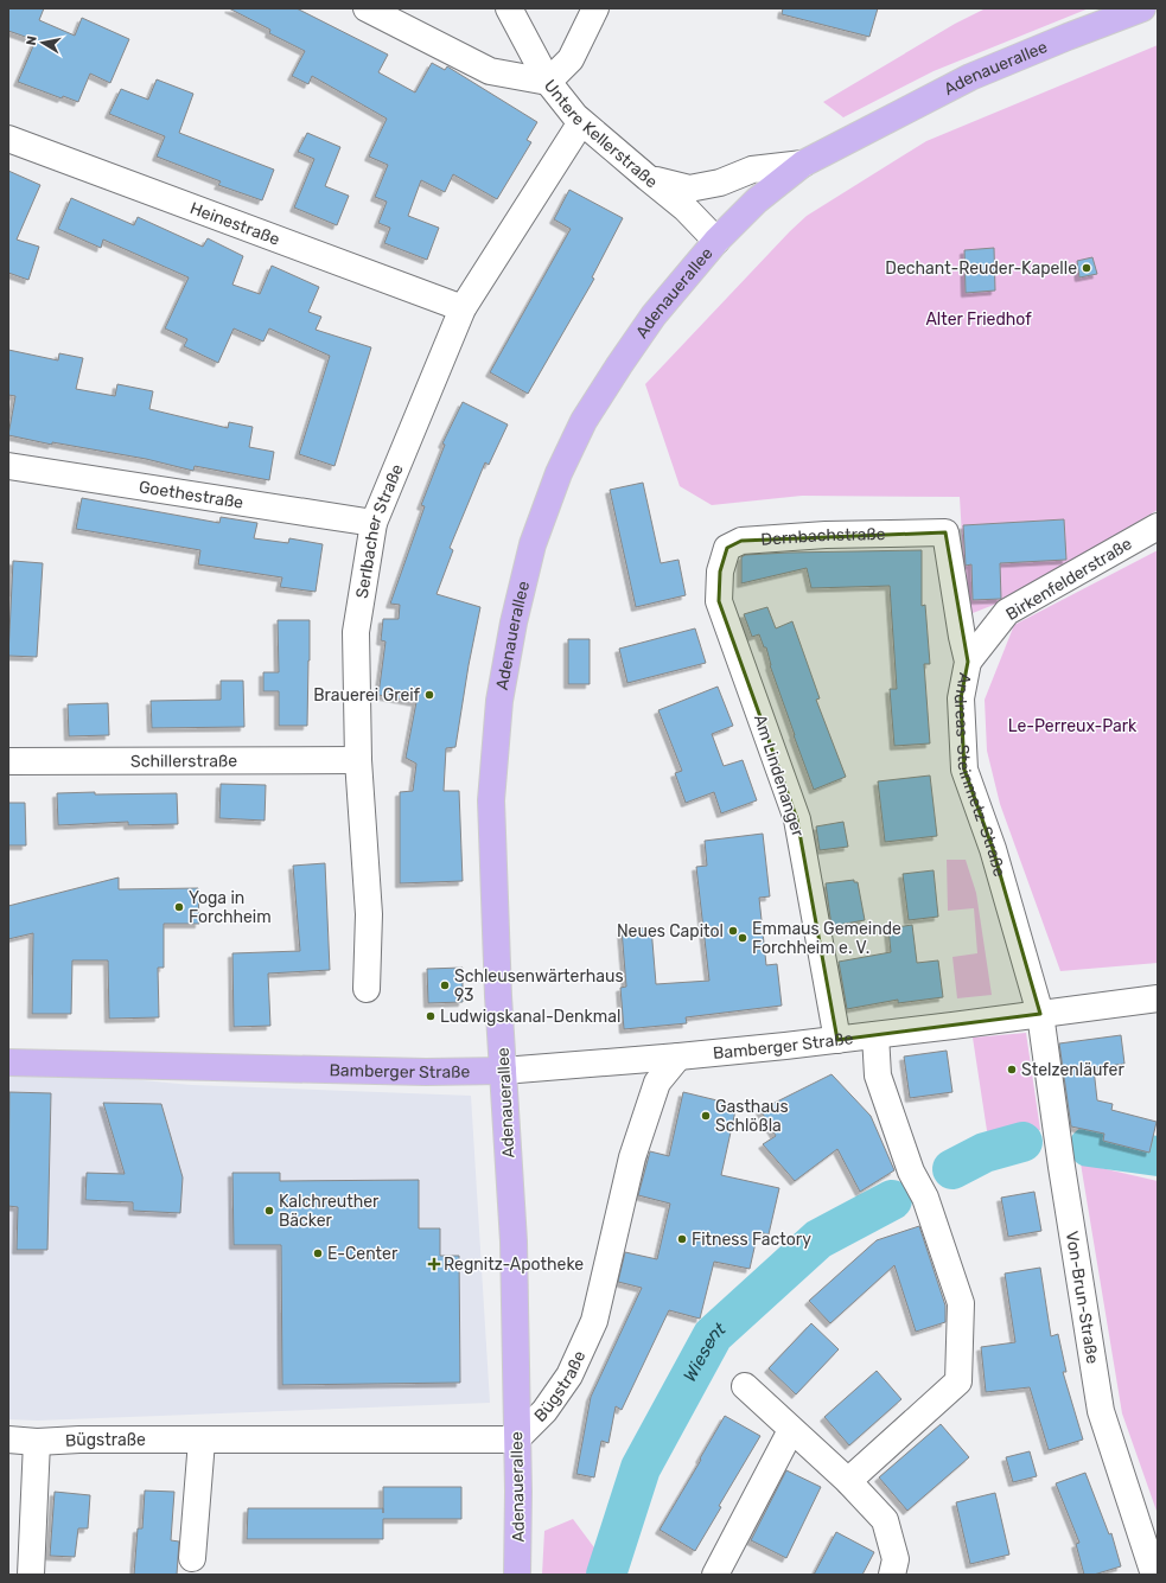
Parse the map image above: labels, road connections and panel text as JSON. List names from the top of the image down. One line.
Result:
{"streets":{"main road":["Adenauerallee","Bamberger Straße"],"street":["Untere Kellerstraße","Heinestraße","Goethestraße","Serlbacher Straße","Dernbachstraße","Birkenfelderstraße","Schillerstraße","Andreas-Steinmetz-Straße","Am Lindenanger","Von-Brun-Straße","Bügstraße"]},"crossings":[["Adenauerallee","Untere Kellerstraße"],["Adenauerallee","Bamberger Straße"],["Adenauerallee","Bügstraße"],["Untere Kellerstraße","Serlbacher Straße"],["Heinestraße","Serlbacher Straße"],["Goethestraße","Serlbacher Straße"],["Serlbacher Straße","Schillerstraße"],["Dernbachstraße","Andreas-Steinmetz-Straße"],["Dernbachstraße","Am Lindenanger"],["Birkenfelderstraße","Andreas-Steinmetz-Straße"],["Andreas-Steinmetz-Straße","Bamberger Straße"],["Andreas-Steinmetz-Straße","Von-Brun-Straße"],["Am Lindenanger","Bamberger Straße"],["Bamberger Straße","Von-Brun-Straße"],["Bamberger Straße","Bügstraße"]],"water":["Wiesent"],"parks":["Alter Friedhof","Le-Perreux-Park"],"places":{"other":["Dechant-Reuder-Kapelle","Brauerei Greif","Yoga in Forchheim","Neues Capitol","Emmaus Gemeinde Forchheim e. V.","Schleusenwärterhaus 93","Ludwigskanal-Denkmal","Stelzenläufer","Gasthaus Schlößla","Kalchreuther Bäcker","Fitness Factory","E-Center"],"health":["Regnitz-Apotheke"]},"north":"left"}
